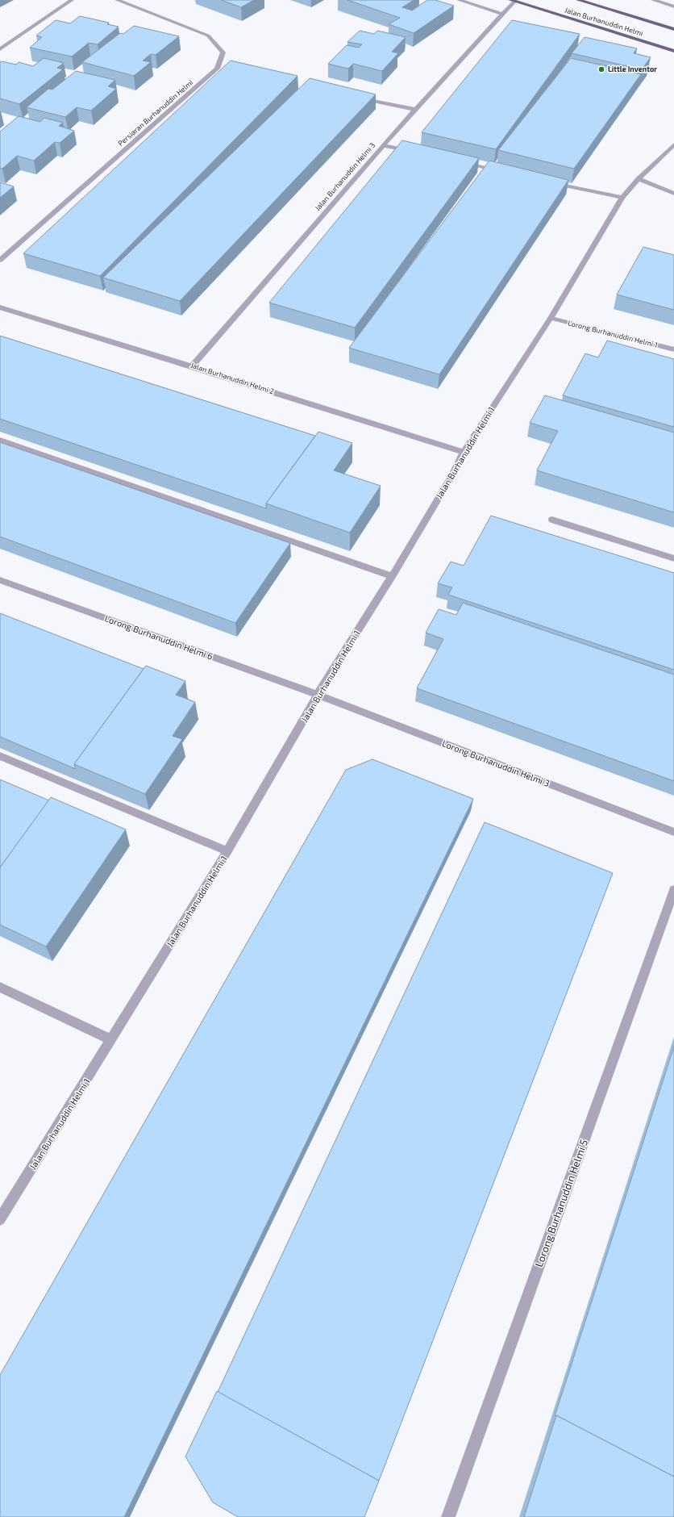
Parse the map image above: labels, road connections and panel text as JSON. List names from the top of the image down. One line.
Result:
{"streets":{"main road":["Jalan Burhanuddin Helmi"],"street":["Persiaran Burhanuddin Helmi","Jalan Burhanuddin Helmi 3","Lorong Burhanuddin Helmi 1","Jalan Burhanuddin Helmi 2","Jalan Burhanuddin Helmi 1","Lorong Burhanuddin Helmi 6","Lorong Burhanuddin Helmi 3","Lorong Burhanuddin Helmi 5"]},"crossings":[["Jalan Burhanuddin Helmi","Jalan Burhanuddin Helmi 3"],["Jalan Burhanuddin Helmi 3","Jalan Burhanuddin Helmi 2"],["Lorong Burhanuddin Helmi 1","Jalan Burhanuddin Helmi 1"],["Jalan Burhanuddin Helmi 2","Jalan Burhanuddin Helmi 1"],["Jalan Burhanuddin Helmi 1","Lorong Burhanuddin Helmi 6"],["Jalan Burhanuddin Helmi 1","Lorong Burhanuddin Helmi 3"],["Lorong Burhanuddin Helmi 6","Lorong Burhanuddin Helmi 3"]],"places":["Little Inventor"]}
